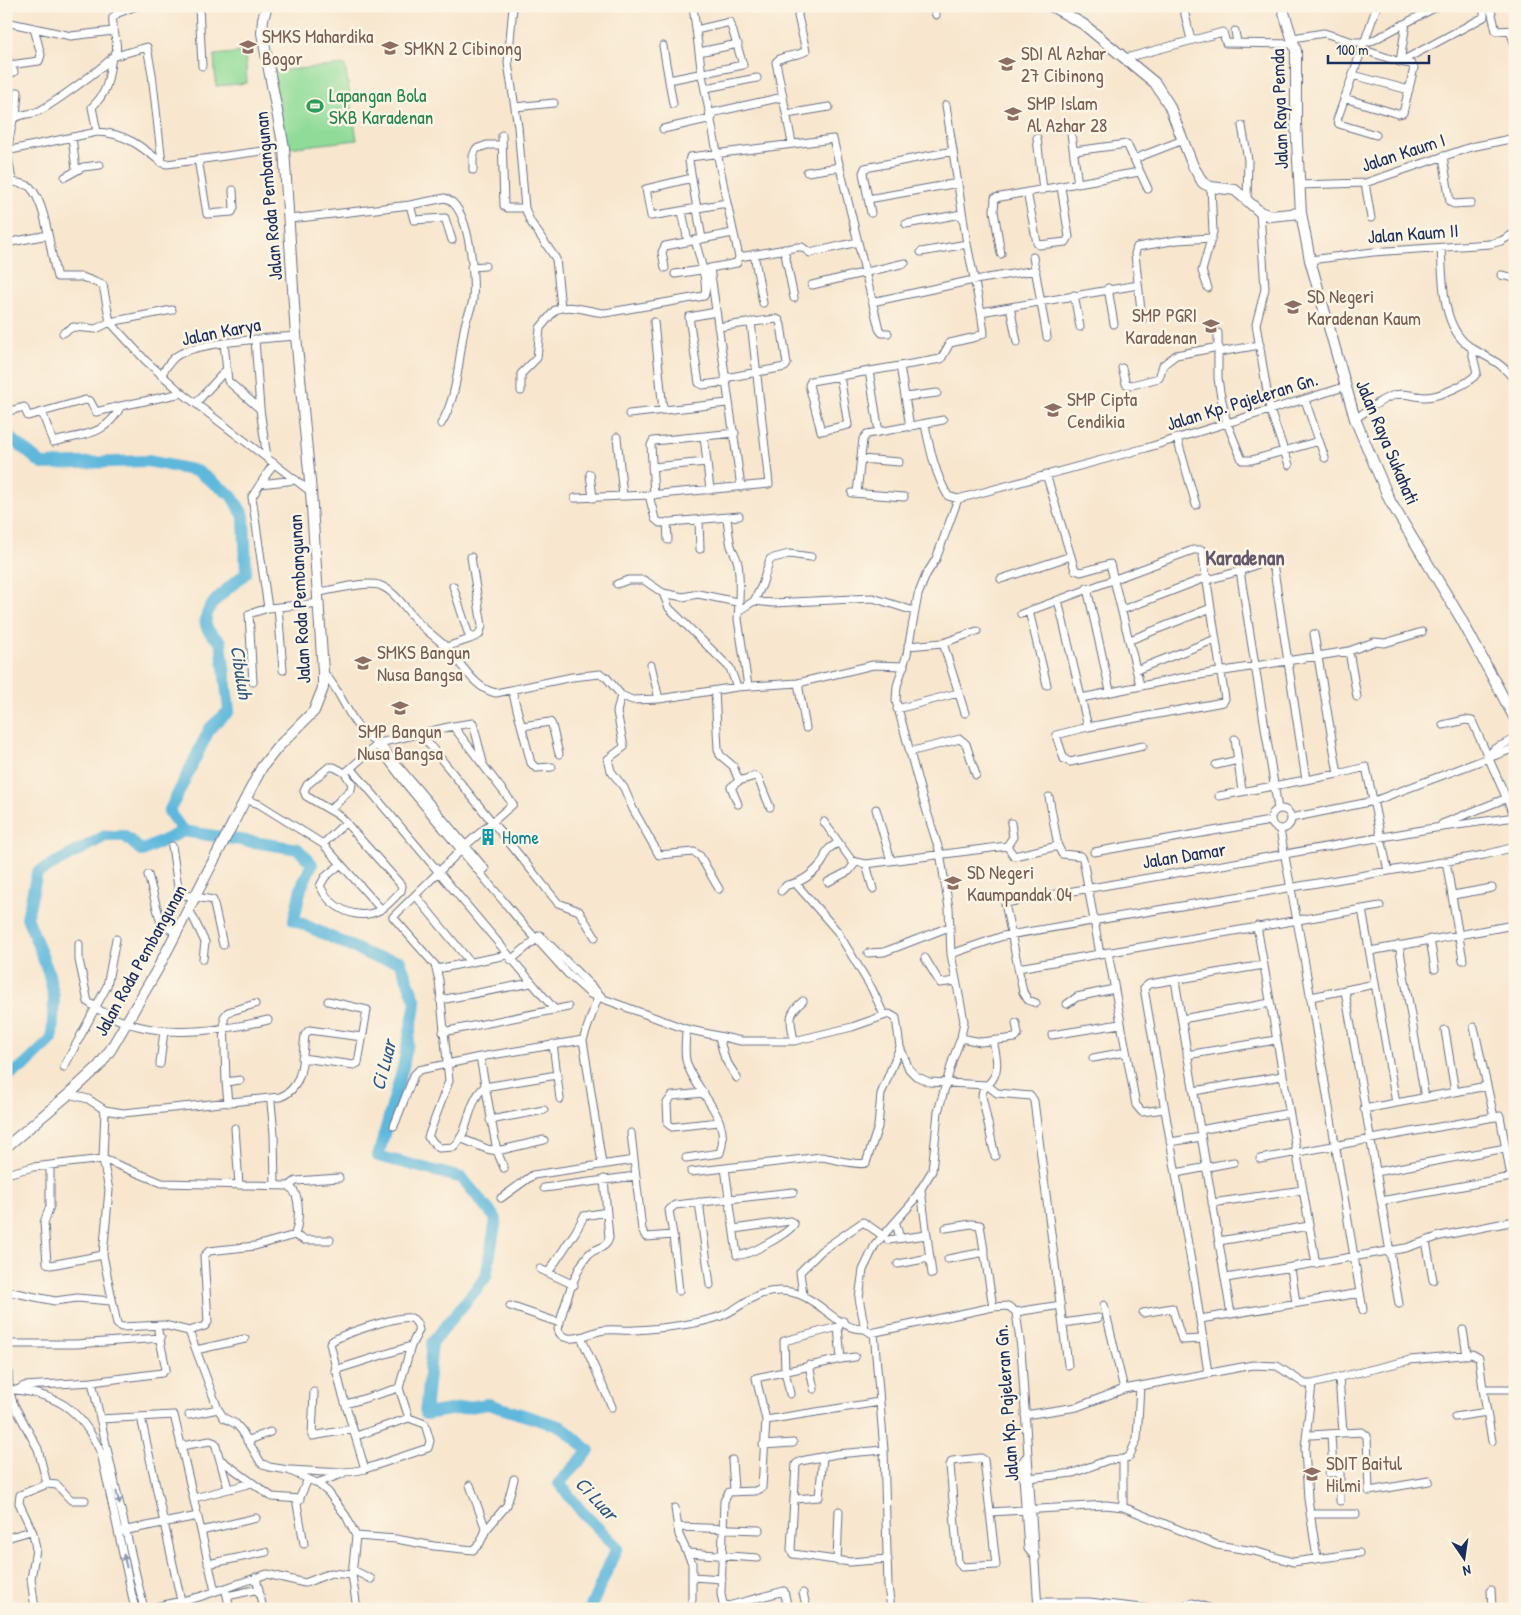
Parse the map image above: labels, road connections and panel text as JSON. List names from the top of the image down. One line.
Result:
{"streets":{"street":["Jalan Raya Pemda","Jalan Kaum I","Jalan Roda Pembangunan","Jalan Kaum II","Jalan Karya","Jalan Kp. Pajeleran Gn.","Jalan Raya Sukahati","Jalan Damar"]},"crossings":[["Jalan Raya Pemda","Jalan Kaum I"],["Jalan Raya Pemda","Jalan Raya Sukahati"],["Jalan Roda Pembangunan","Jalan Karya"],["Jalan Kaum II","Jalan Raya Sukahati"],["Jalan Kp. Pajeleran Gn.","Jalan Raya Sukahati"]],"districts":["Karadenan"],"water":["Cibuluh","Ci Luar"],"places":{"school or university":["SMKS Mahardika Bogor","SMKN 2 Cibinong","SDI Al Azhar 27 Cibinong","SMP Islam Al Azhar 28","SD Negeri Karadenan Kaum","SMP PGRI Karadenan","SMP Cipta Cendikia","SMKS Bangun Nusa Bangsa","SMP Bangun Nusa Bangsa","SD Negeri Kaumpandak 04","SDIT Baitul Hilmi"],"sports":["Lapangan Bola SKB Karadenan"],"building":["Home"]},"scale_bar":"100 m","north":"bottom"}
